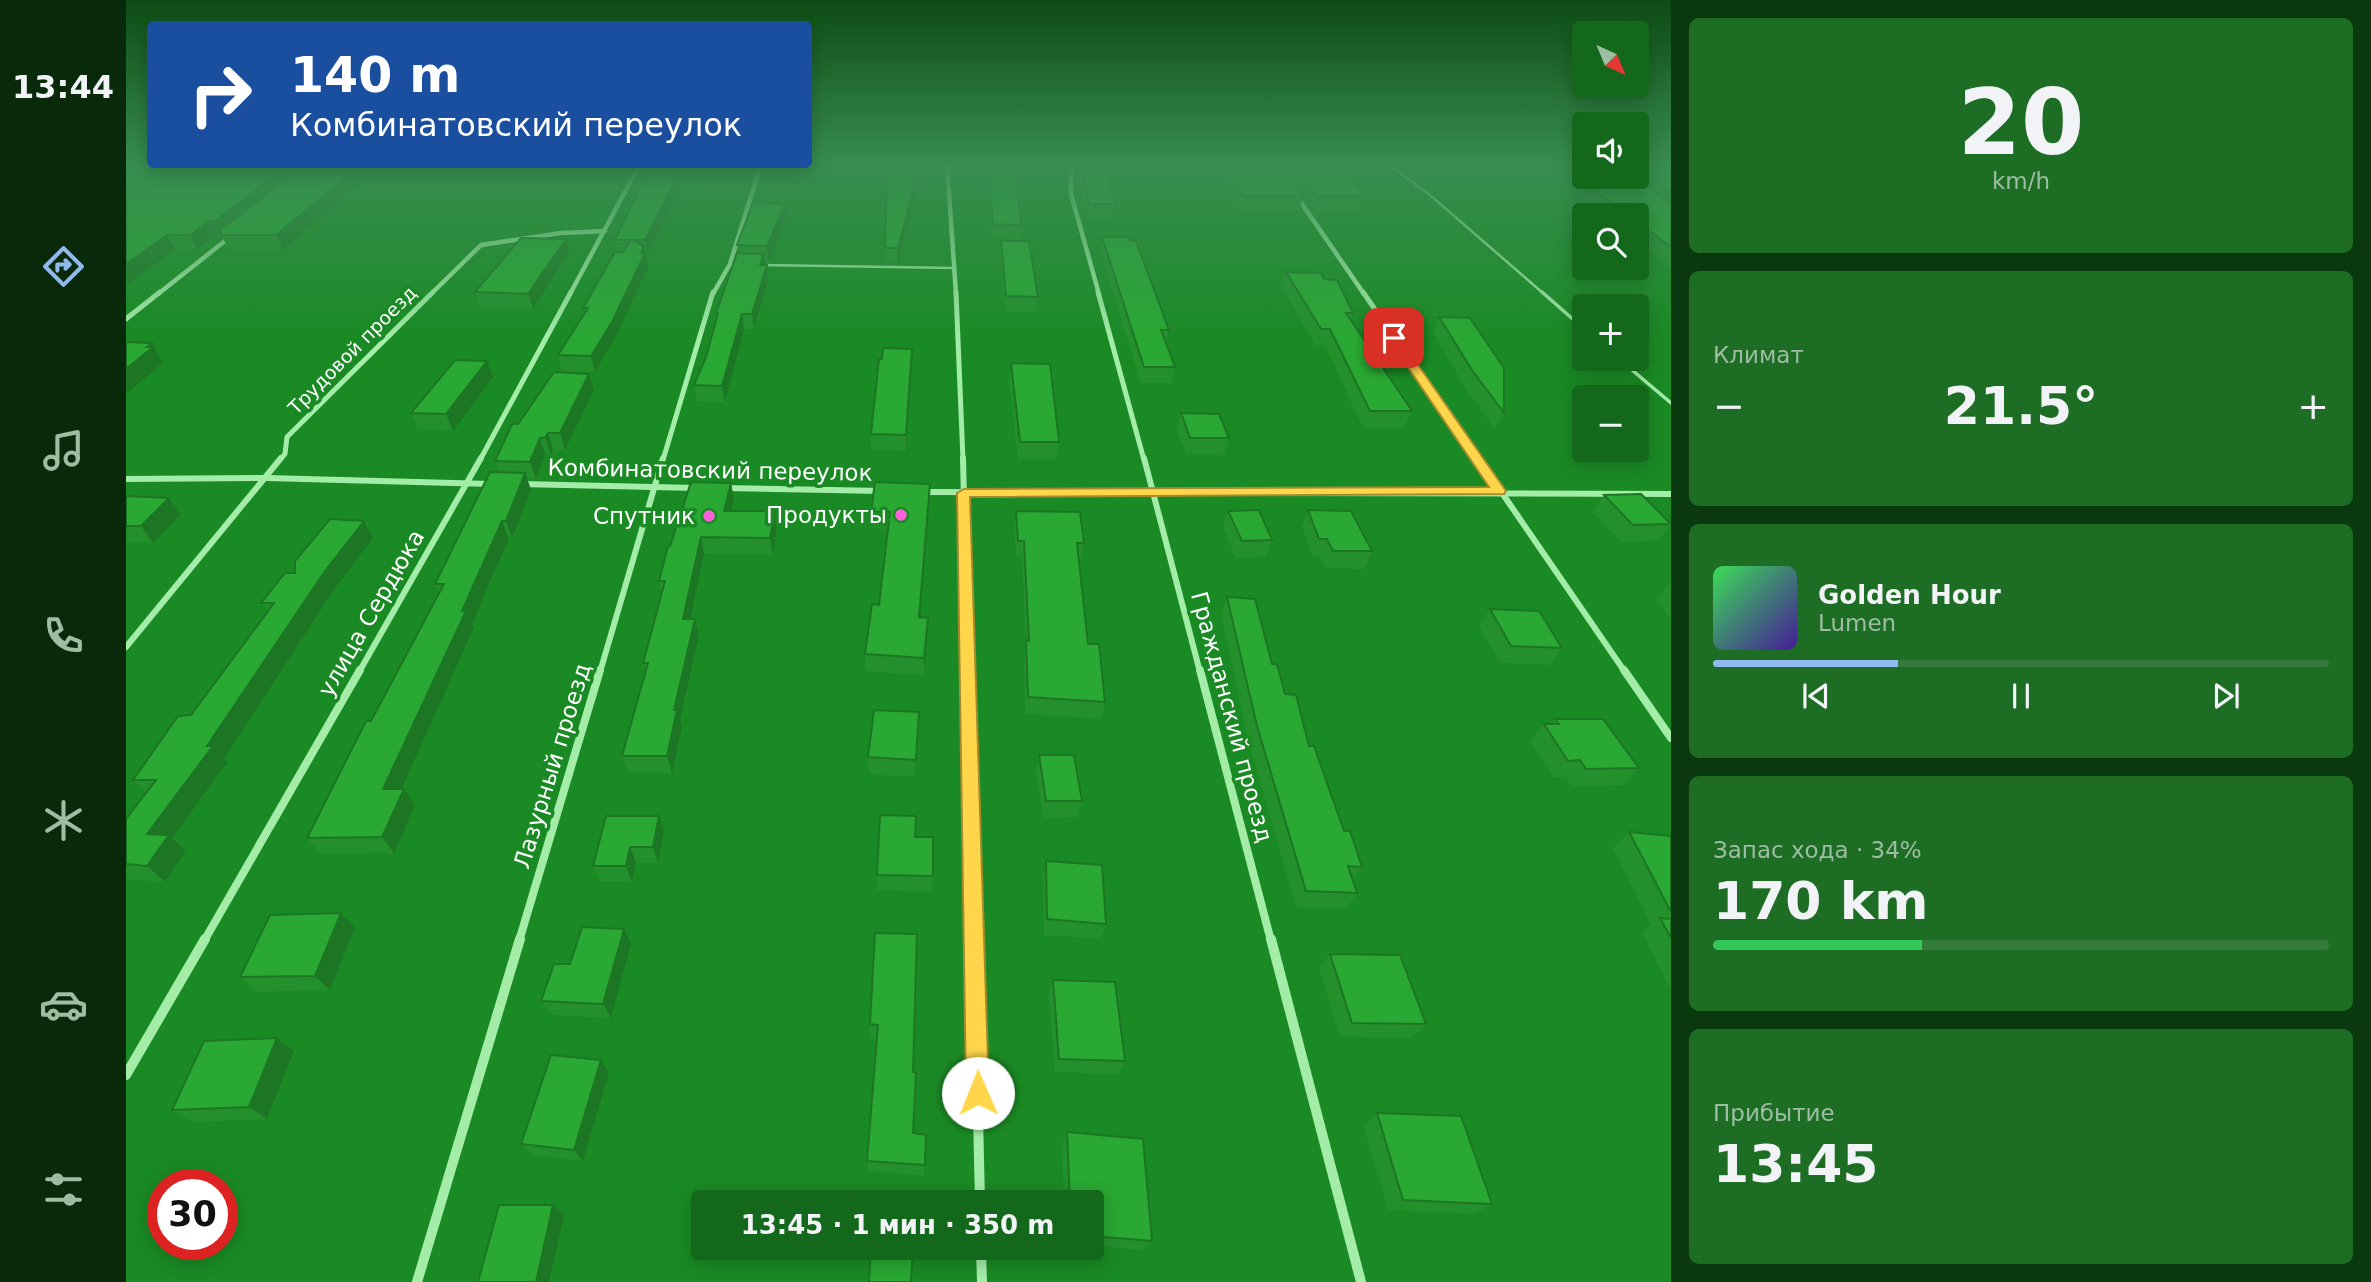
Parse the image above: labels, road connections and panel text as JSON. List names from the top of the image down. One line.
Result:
{"streets":{"street":["Трудовой проезд","Комбинатовский переулок","улица Сердюка","Гражданский проезд","Лазурный проезд"]},"crossings":[["Трудовой проезд","улица Сердюка"],["Комбинатовский переулок","Лазурный проезд"]],"places":["Продукты","Спутник"],"north":"bottom right","page":{"tabs":"13:44","tile":[["20","km/h"],"Климат",["Запас хода · 34%","170 km"],["Прибытие","13:45"]],"map_buttons":["+","−"],"turn":["140 m","Комбинатовский переулок"],"heat":["−","21.5°","+"],"song":["Golden Hour","Lumen"],"limit":"30","trip":"13:45 · 1 мин · 350 m"}}
